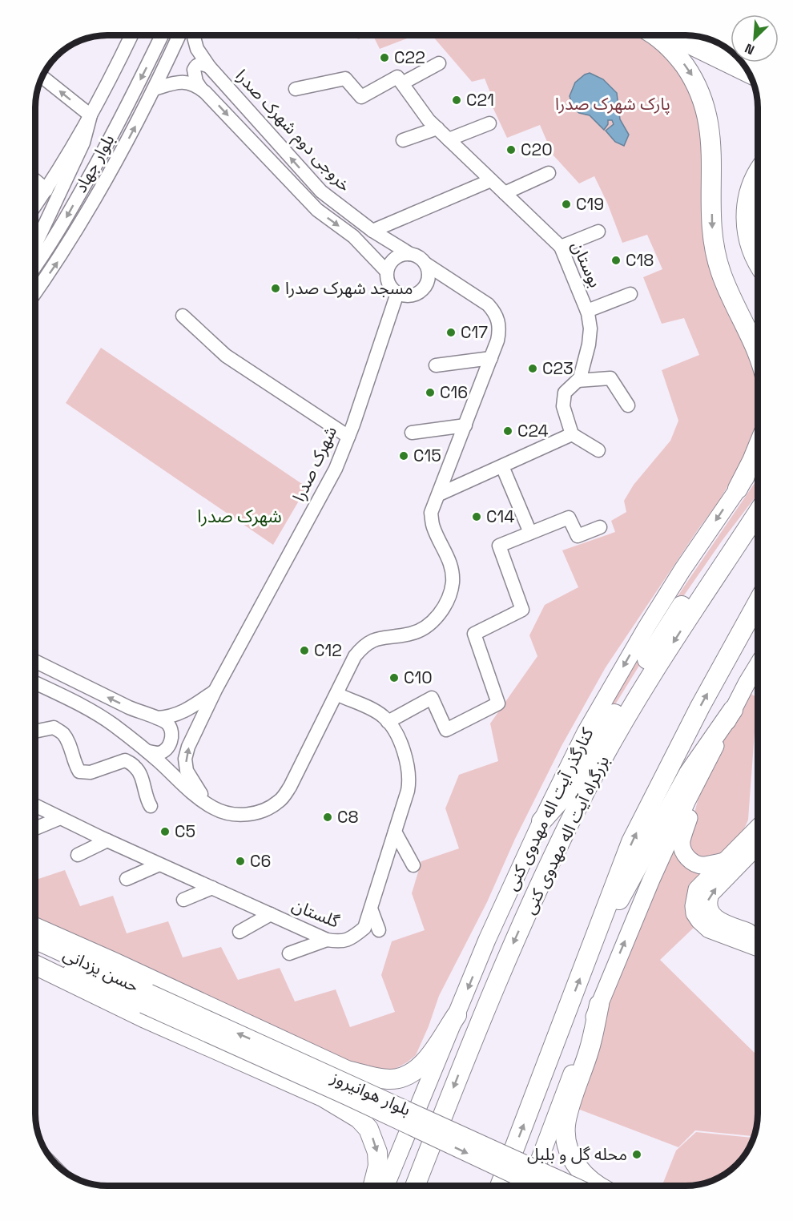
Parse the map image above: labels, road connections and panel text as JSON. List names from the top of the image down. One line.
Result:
{"streets":{"highway":["بزرگراه آیت اله مهدوی کنی"],"main road":["کنارگذر آیت اله مهدوی کنی","حسن یزدانی","بلوار هوانیروز"],"street":["خروجی دوم شهرک صدرا","بلوار جهاد","بوستان","شهرک صدرا","گلستان"]},"crossings":[["خروجی دوم شهرک صدرا","شهرک صدرا"],["حسن یزدانی","بلوار هوانیروز"]],"districts":["شهرک صدرا"],"parks":["پارک شهرک صدرا"],"places":["C22","C21","C20","C19","C18","مسجد شهرک صدرا","C17","C23","C16","C24","C15","C14","C12","C10","C8","C5","C6","محله گل و بلبل"],"north":"bottom left"}
